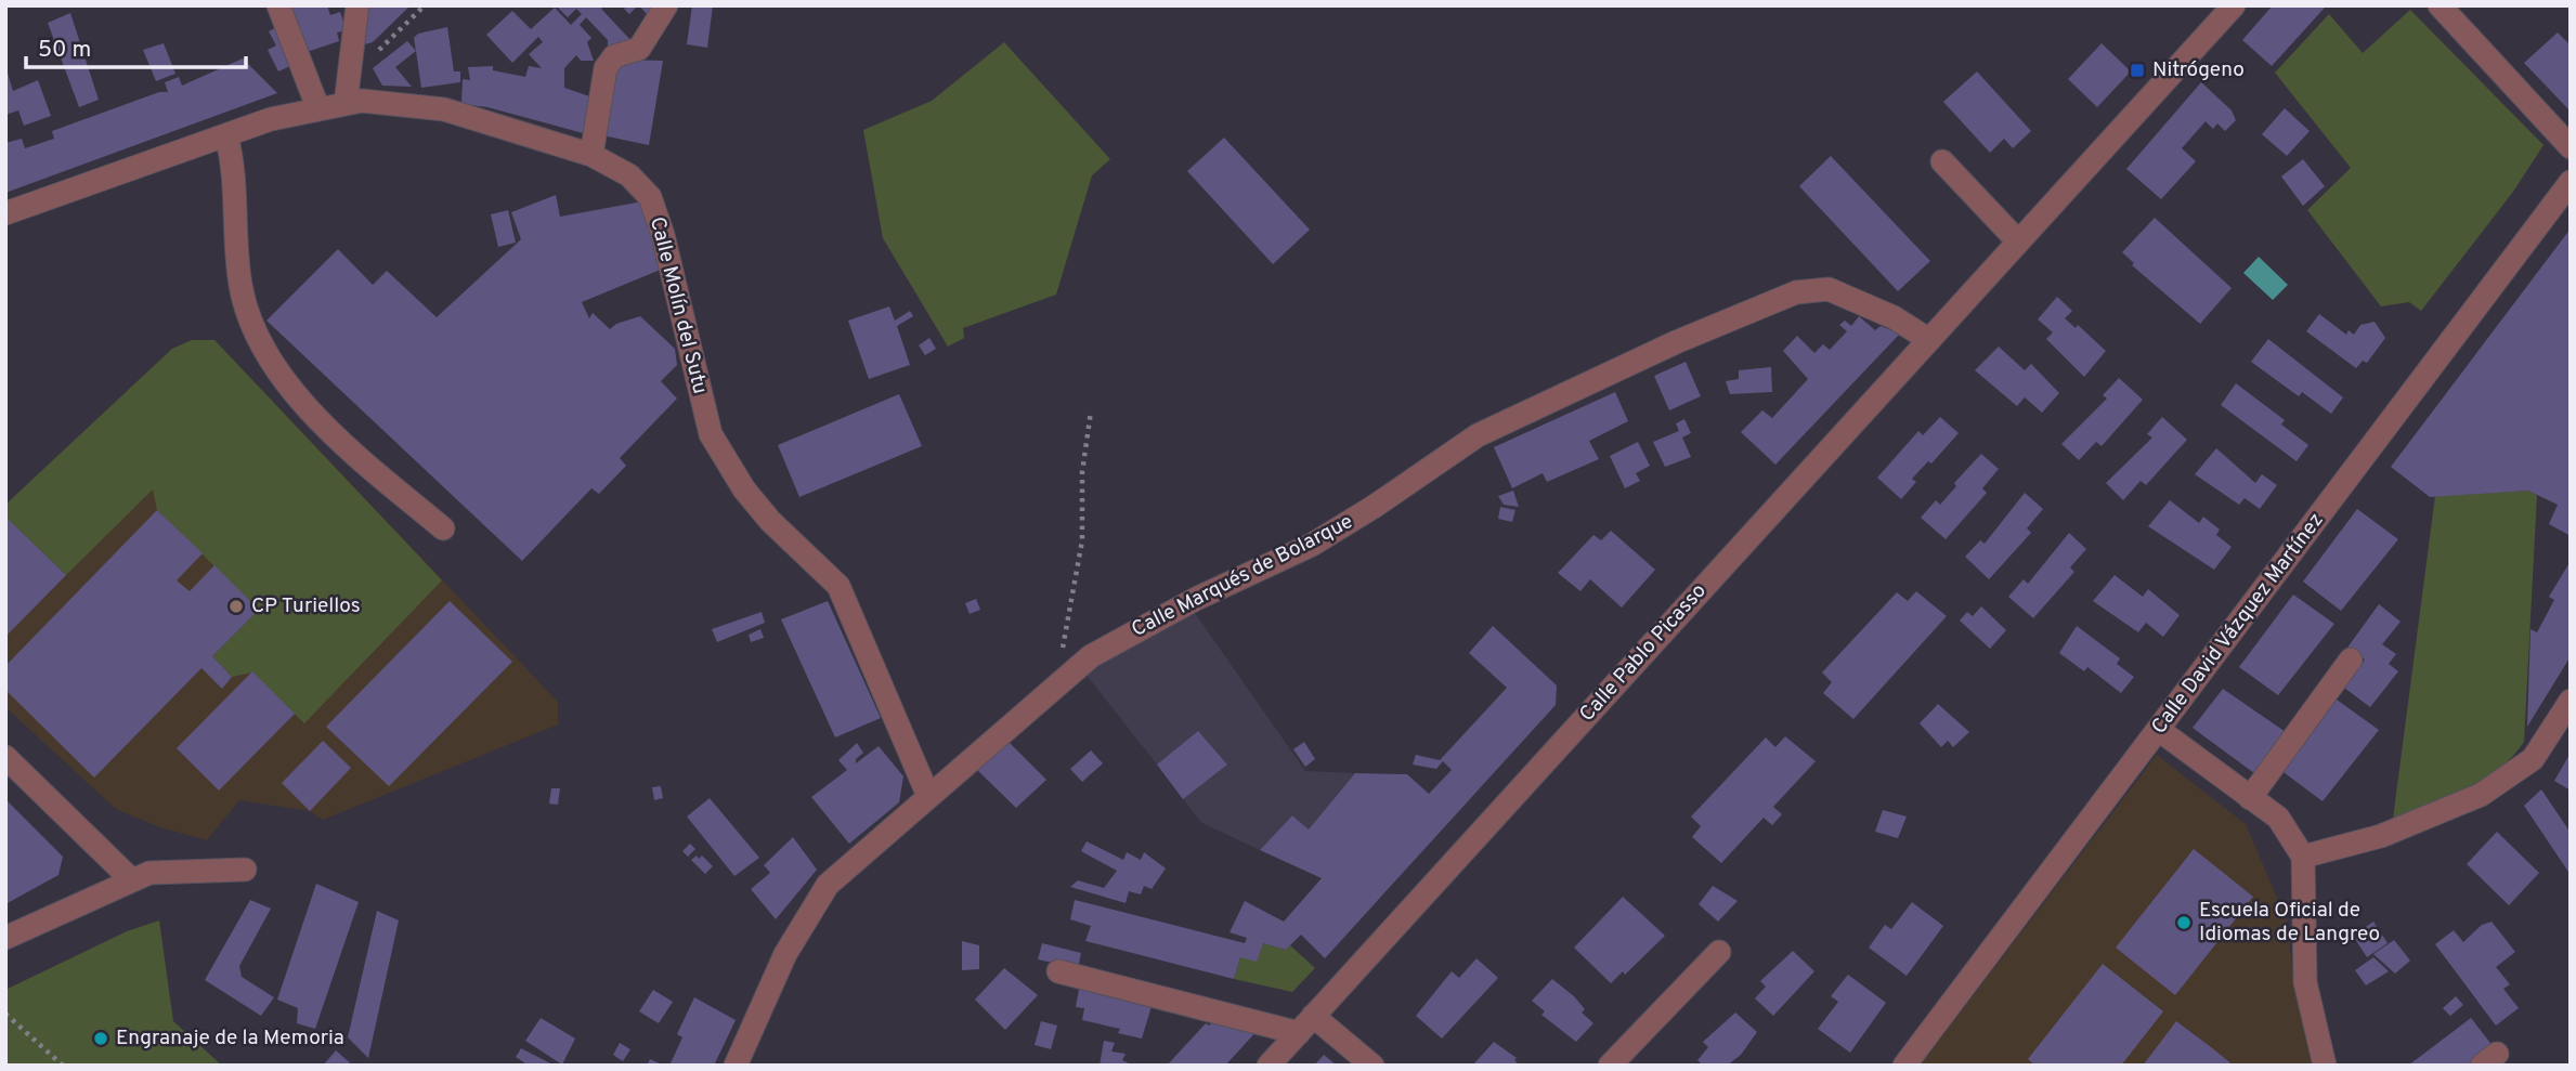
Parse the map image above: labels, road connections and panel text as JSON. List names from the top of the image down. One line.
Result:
{"streets":{"street":["Calle Molín del Sutu","Calle Marqués de Bolarque","Calle David Vázquez Martínez","Calle Pablo Picasso"]},"crossings":[["Calle Molín del Sutu","Calle Marqués de Bolarque"],["Calle Marqués de Bolarque","Calle Pablo Picasso"]],"places":{"transit":["Nitrógeno"],"other":["CP Turiellos","Escuela Oficial de Idiomas de Langreo","Engranaje de la Memoria"]},"scale_bar":"50 m"}
